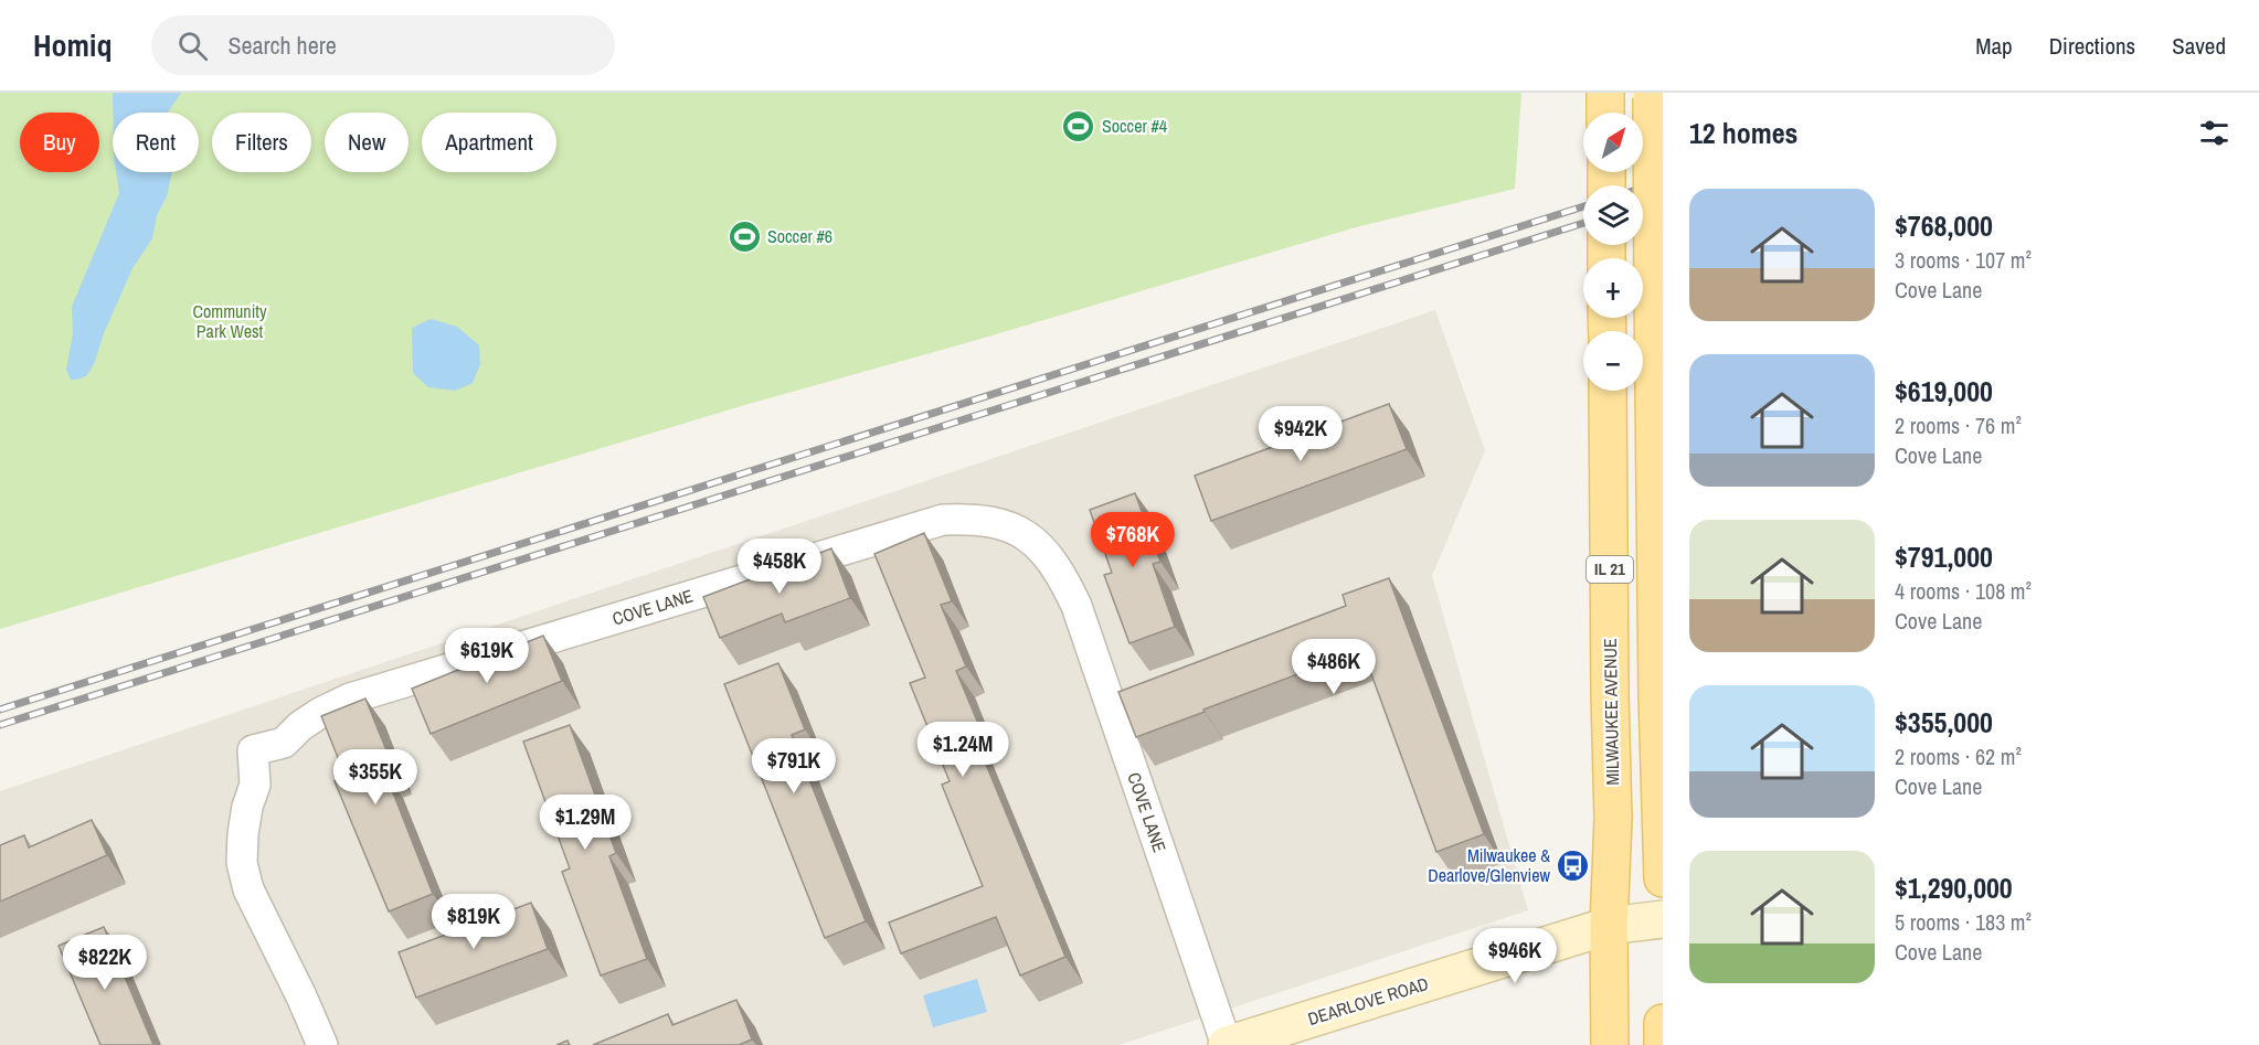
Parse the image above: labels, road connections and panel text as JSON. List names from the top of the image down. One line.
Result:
{"streets":{"main road":["IL 21","MILWAUKEE AVENUE","DEARLOVE ROAD"],"street":["COVE LANE"]},"crossings":[["COVE LANE","DEARLOVE ROAD"],["MILWAUKEE AVENUE","DEARLOVE ROAD"]],"parks":["Community Park West"],"places":{"sports":["Soccer #4","Soccer #6"],"bus stop":["Milwaukee & Dearlove/Glenview"]},"north":"top right","page":{"header":"Homiq","search":"Search here","nav":["Map","Directions","Saved"],"heading":"12 homes","map_buttons":["+","−"],"chip":["Buy","Rent","Filters","New","Apartment"],"list":[{"name":"$768,000","note":"3 rooms · 107 m² · Cove Lane"},{"name":"$619,000","note":"2 rooms · 76 m² · Cove Lane"},{"name":"$791,000","note":"4 rooms · 108 m² · Cove Lane"},{"name":"$355,000","note":"2 rooms · 62 m² · Cove Lane"},{"name":"$1,290,000","note":"5 rooms · 183 m² · Cove Lane"}],"price":["$942K","$768K","$458K","$619K","$486K","$1.24M","$791K","$355K","$1.29M","$819K","$946K","$822K"]}}
